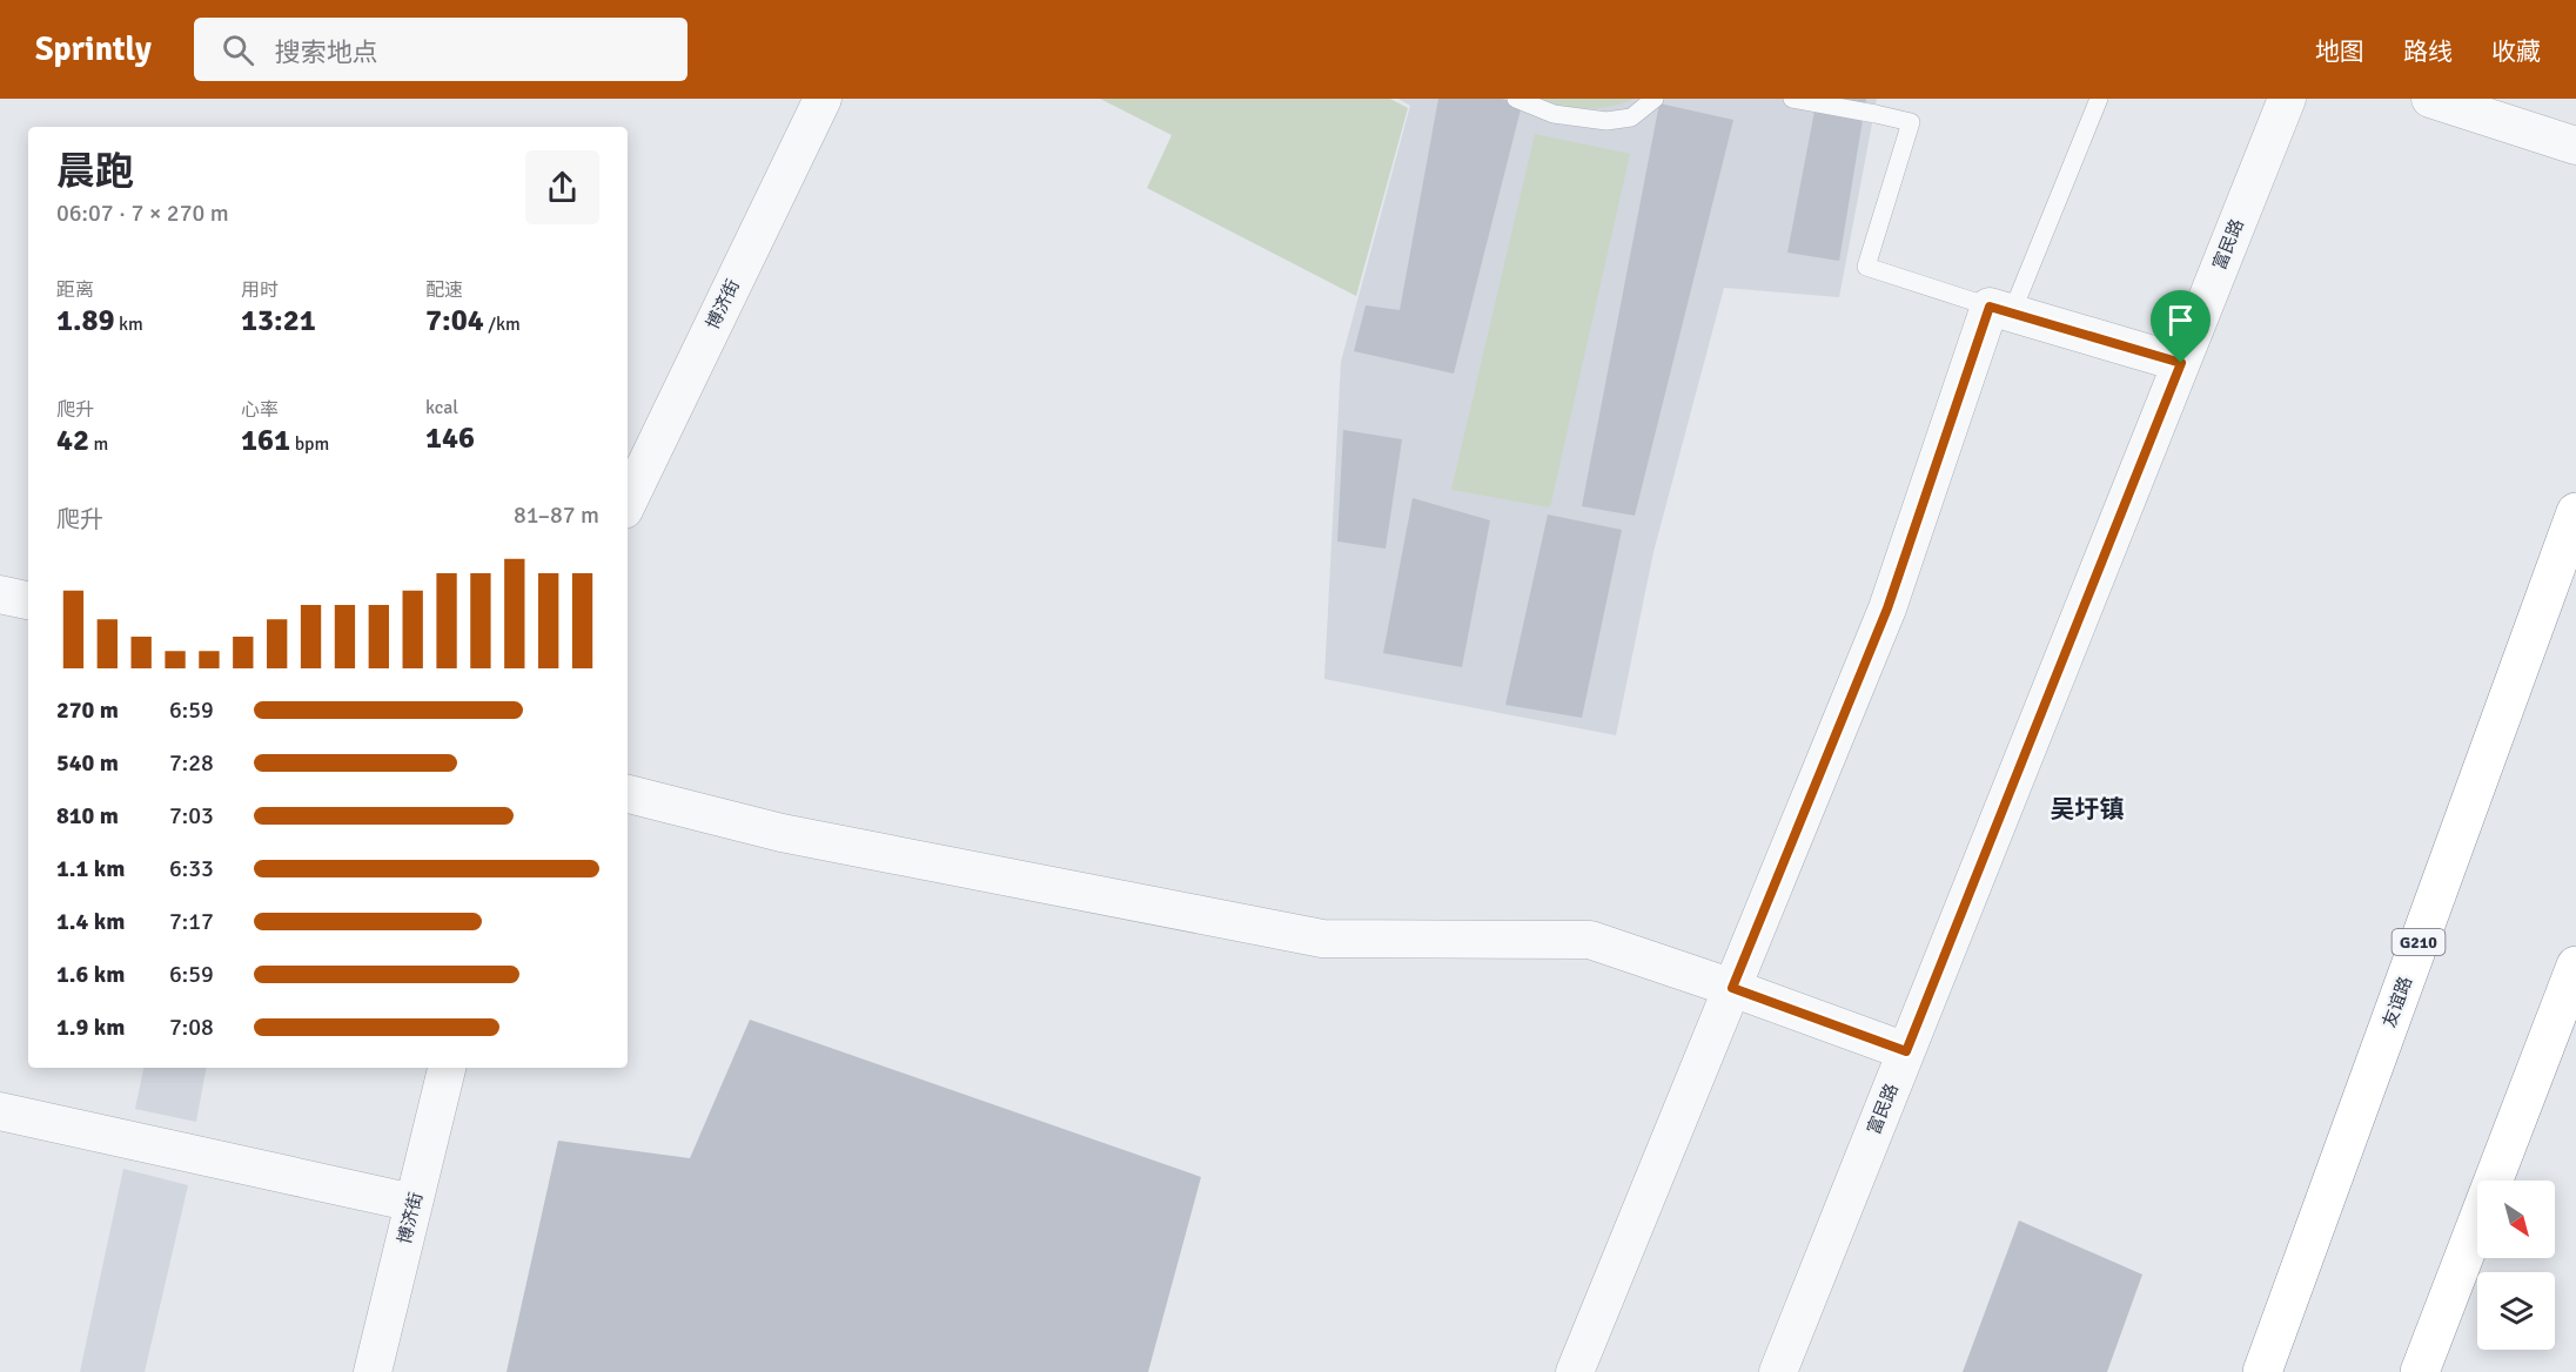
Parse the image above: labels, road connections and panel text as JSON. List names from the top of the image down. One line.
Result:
{"streets":{"highway":["G210","友谊路"],"street":["富民路","博济街"]},"districts":["吴圩镇"],"north":"bottom right","page":{"header":"Sprintly","search":"搜索地点","nav":["地图","路线","收藏"],"heading":["晨跑","06:07 · 7 × 270 m"],"stats":[["距离","1.89 km"],["用时","13:21"],["配速","7:04 /km"],["爬升","42 m"],["心率","161 bpm"],["kcal","146"]],"chart":["爬升","81–87 m"],"list":[{"name":"270 m","note":"6:59"},{"name":"540 m","note":"7:28"},{"name":"810 m","note":"7:03"},{"name":"1.1 km","note":"6:33"},{"name":"1.4 km","note":"7:17"},{"name":"1.6 km","note":"6:59"},{"name":"1.9 km","note":"7:08"}]}}
